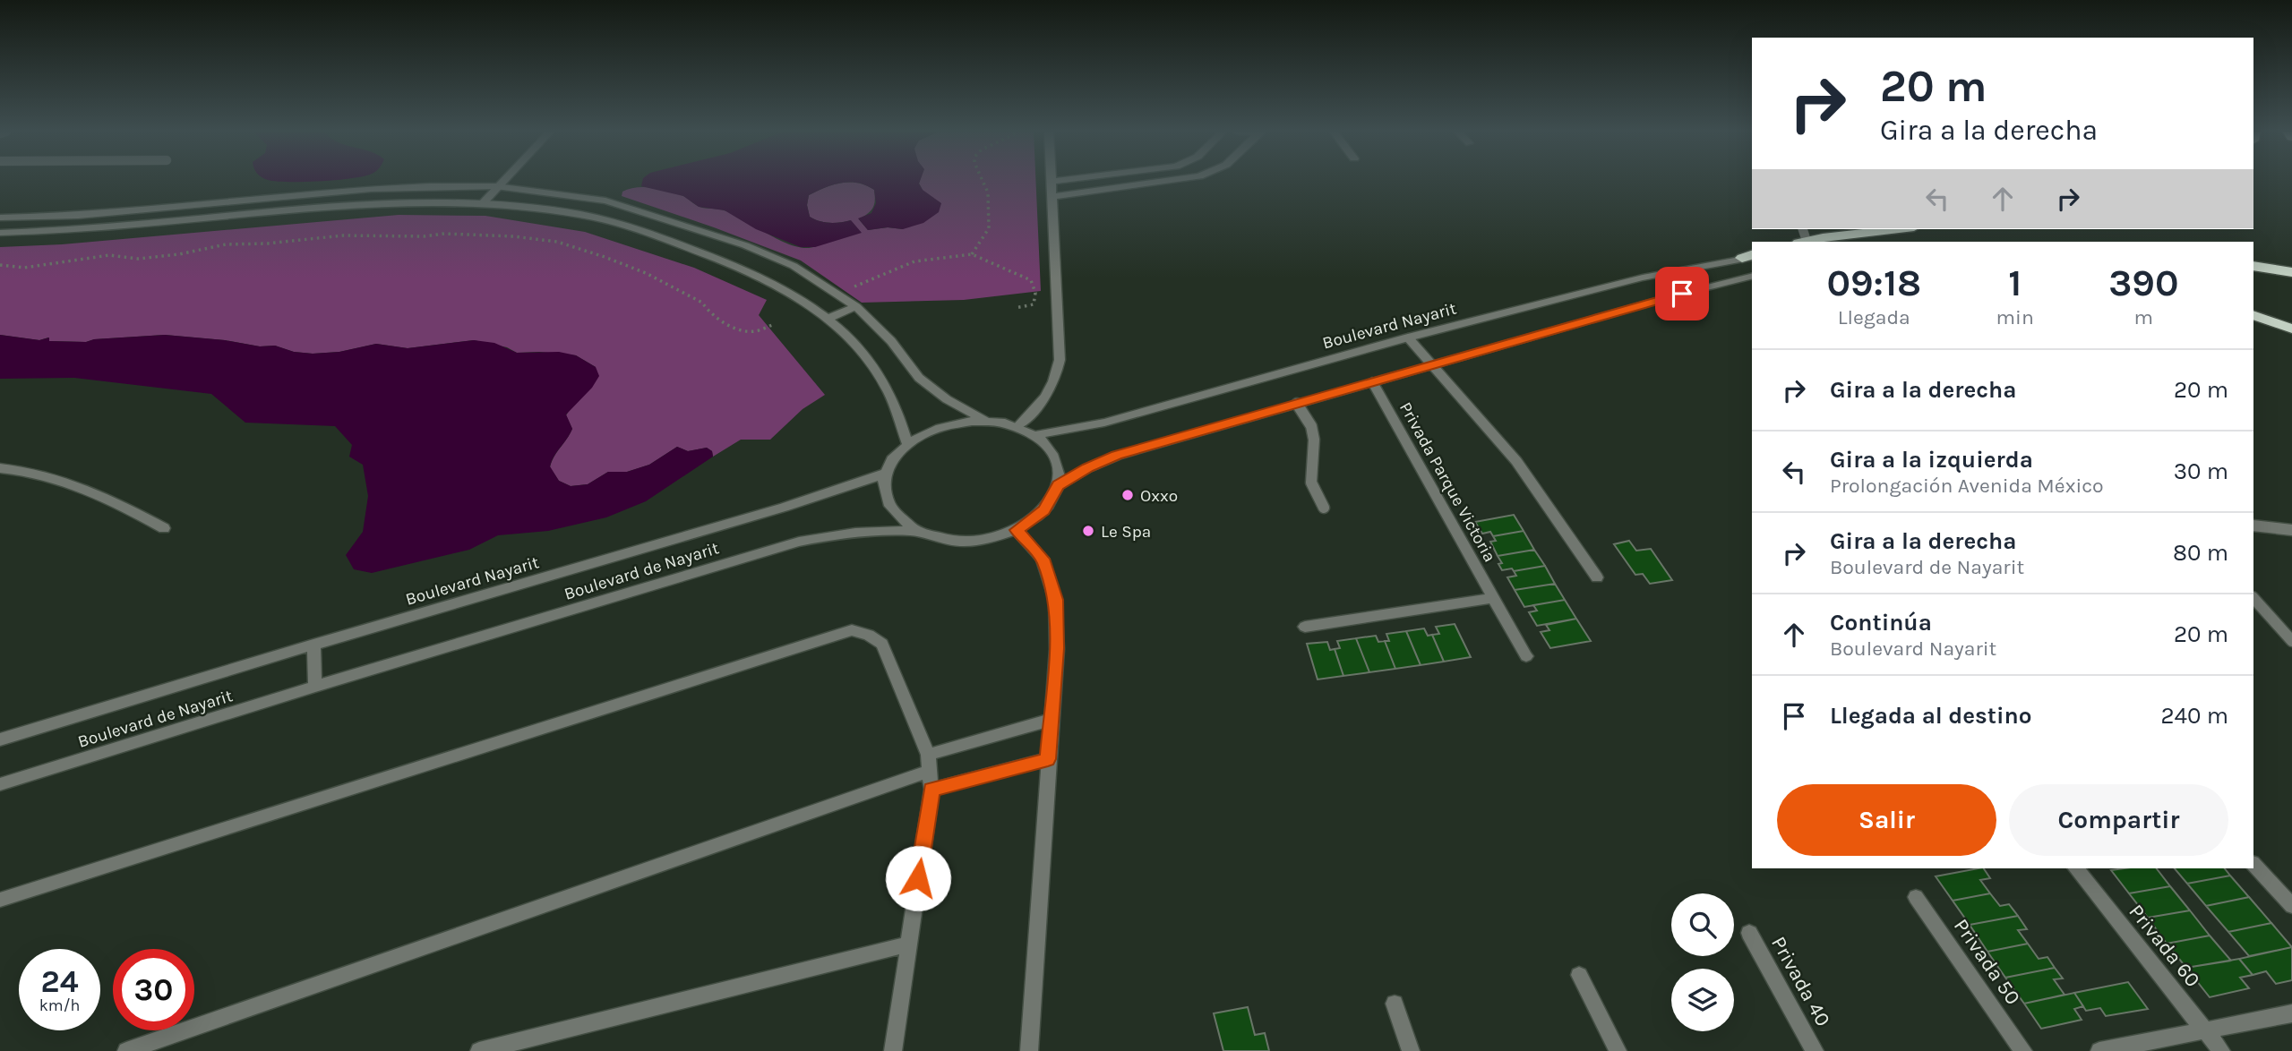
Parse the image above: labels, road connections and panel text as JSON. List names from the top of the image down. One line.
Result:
{"streets":{"street":["Boulevard Nayarit","Privada Parque Victoria","Boulevard de Nayarit","Privada 60","Privada 50","Privada 40"]},"crossings":[["Boulevard Nayarit","Boulevard de Nayarit"]],"places":["Oxxo","Le Spa"],"page":{"turn":["20 m","Gira a la derecha"],"eta":["09:18","Llegada","1","min","390","m"],"list":[{"name":"Gira a la derecha","value":"20 m"},{"name":"Gira a la izquierda","note":"Prolongación Avenida México","value":"30 m"},{"name":"Gira a la derecha","note":"Boulevard de Nayarit","value":"80 m"},{"name":"Continúa","note":"Boulevard Nayarit","value":"20 m"},{"name":"Llegada al destino","value":"240 m"}],"buttons":["Salir","Compartir"],"speed":"24 km/h","limit":"30"}}
